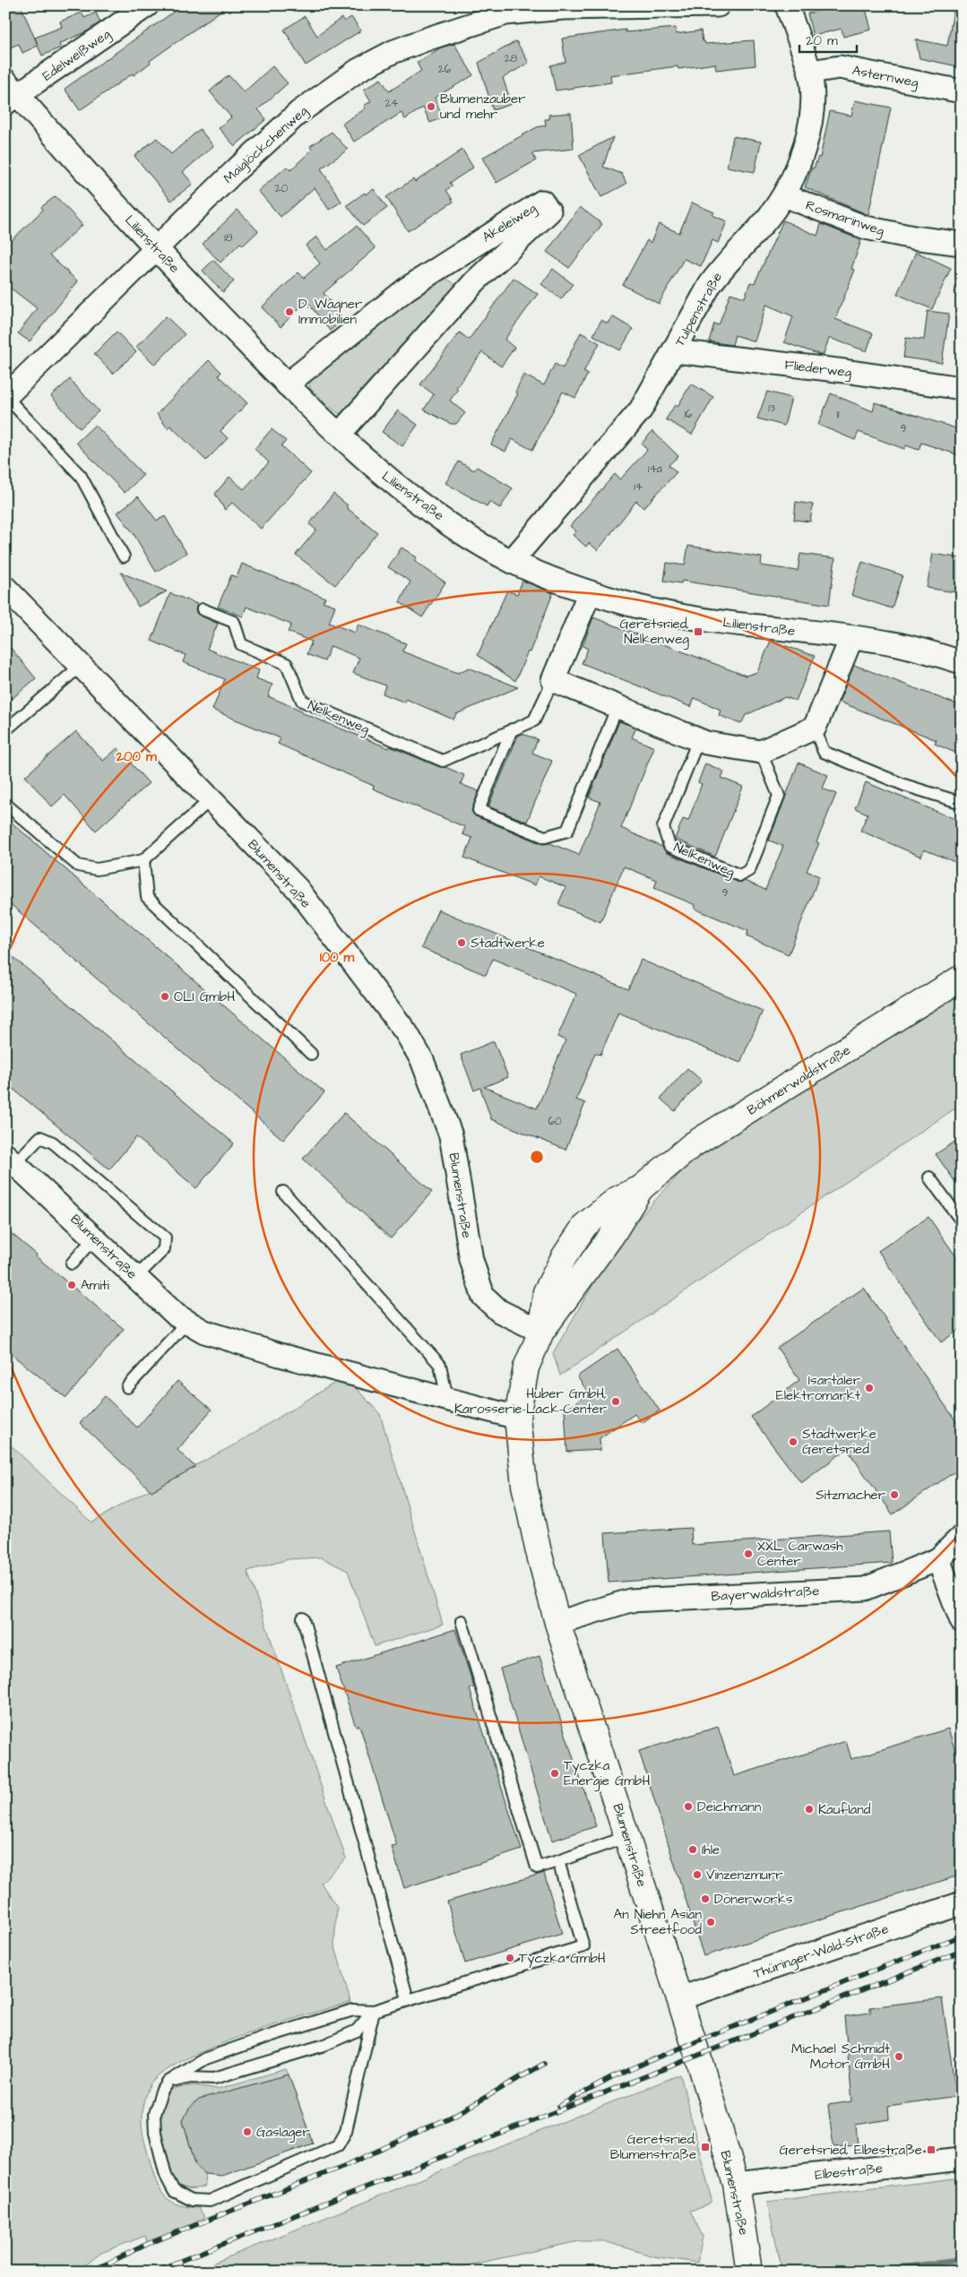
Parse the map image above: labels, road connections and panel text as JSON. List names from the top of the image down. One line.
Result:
{"streets":{"street":["Edelweißweg","Asternweg","Maiglöckchenweg","Rosmarinweg","Akeleiweg","Lilienstraße","Tulpenstraße","Fliederweg","Nelkenweg","Blumenstraße","Böhmerwaldstraße","Bayerwaldstraße","Thüringer-Wald-Straße","Elbestraße"]},"crossings":[["Edelweißweg","Lilienstraße"],["Asternweg","Tulpenstraße"],["Maiglöckchenweg","Lilienstraße"],["Rosmarinweg","Tulpenstraße"],["Akeleiweg","Lilienstraße"],["Lilienstraße","Tulpenstraße"],["Lilienstraße","Nelkenweg"],["Tulpenstraße","Fliederweg"],["Blumenstraße","Böhmerwaldstraße"],["Blumenstraße","Bayerwaldstraße"],["Blumenstraße","Thüringer-Wald-Straße"],["Blumenstraße","Elbestraße"]],"places":{"other":["Blumenzauber und mehr","D. Wagner Immobilien","Stadtwerke","OLI GmbH","Amiti","Isartaler Elektromarkt","Huber GmbH, Karosserie-Lack-Center","Stadtwerke Geretsried","Sitzmacher","XXL Carwash Center","Tyczka Energie GmbH","Deichmann","Kaufland","Ihle","Vinzenzmurr","Dönerworks","An Niehn Asian Streetfood","Tyczka GmbH","Michael Schmidt Motor GmbH","Gaslager"],"transit":["Geretsried, Nelkenweg","Geretsried, Blumenstraße","Geretsried, Elbestraße"]},"house_numbers":["28","26","24","20","18","13","16","11","9","14a","14","9","60"],"scale_bar":"20 m","rings":["200 m","100 m"]}
